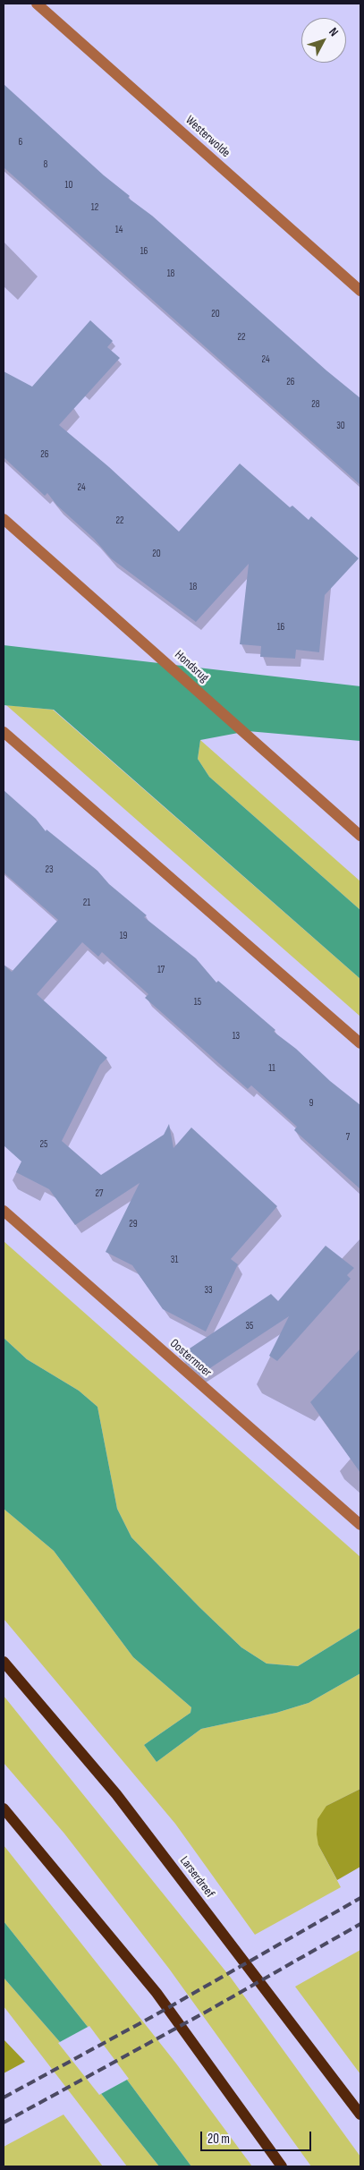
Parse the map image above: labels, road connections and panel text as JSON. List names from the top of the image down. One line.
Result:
{"streets":{"main road":["Larserdreef"],"street":["Westerwolde","Hondsrug","Oostermoer"]},"house_numbers":["6","8","10","12","14","16","18","20","22","24","26","28","30","26","24","22","20","18","16","23","21","19","17","15","13","11","9","7","25","27","29","31","33","35"],"scale_bar":"20 m","north":"top right"}
